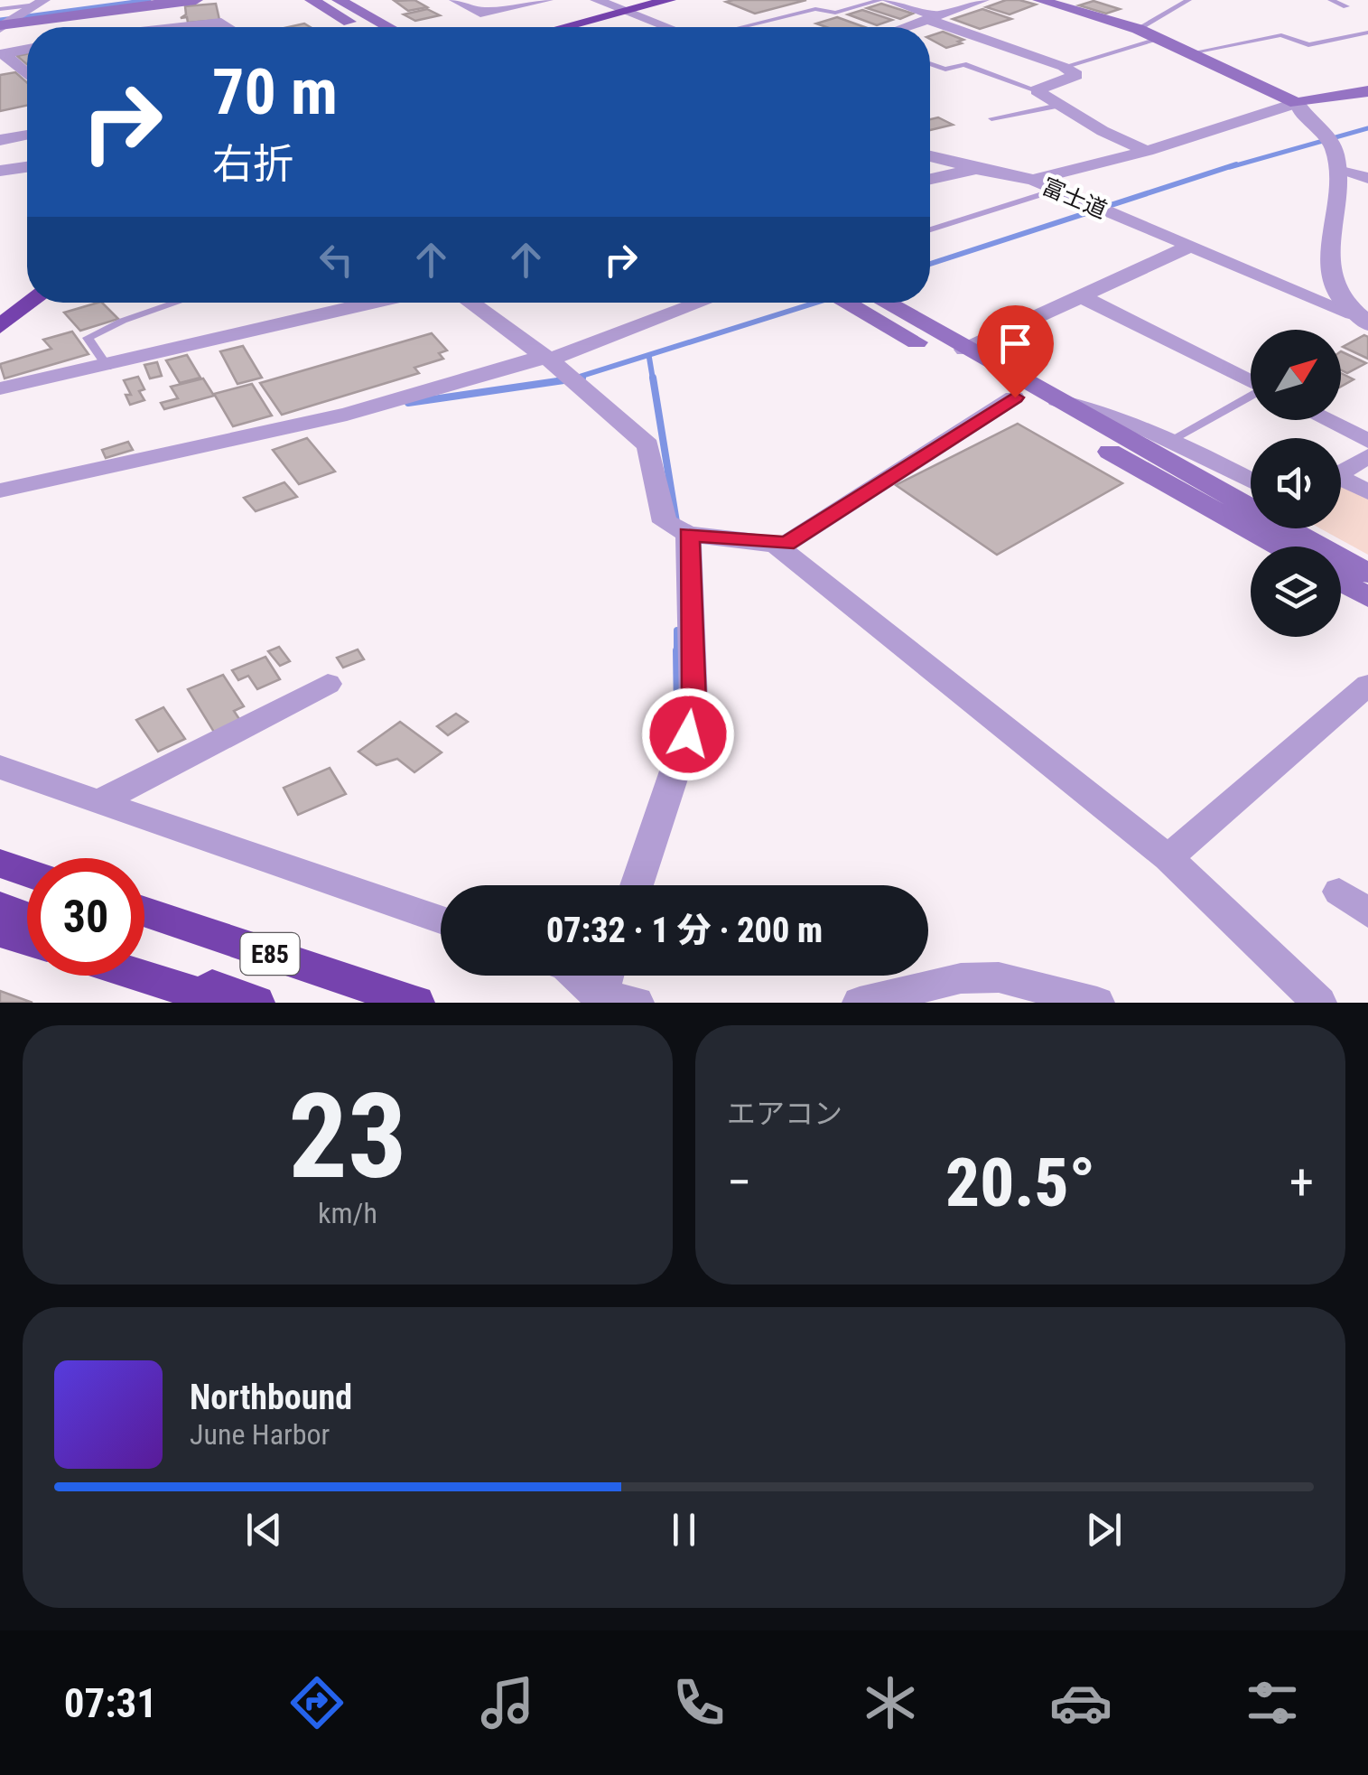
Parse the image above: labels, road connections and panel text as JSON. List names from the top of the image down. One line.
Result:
{"streets":{"highway":["E85"],"street":["富士道"]},"north":"top right","page":{"turn":["70 m","右折"],"limit":"30","trip":"07:32 · 1 分 · 200 m","tile":[["23","km/h"],"エアコン"],"heat":["−","20.5°","+"],"song":["Northbound","June Harbor"],"tabs":"07:31"}}
